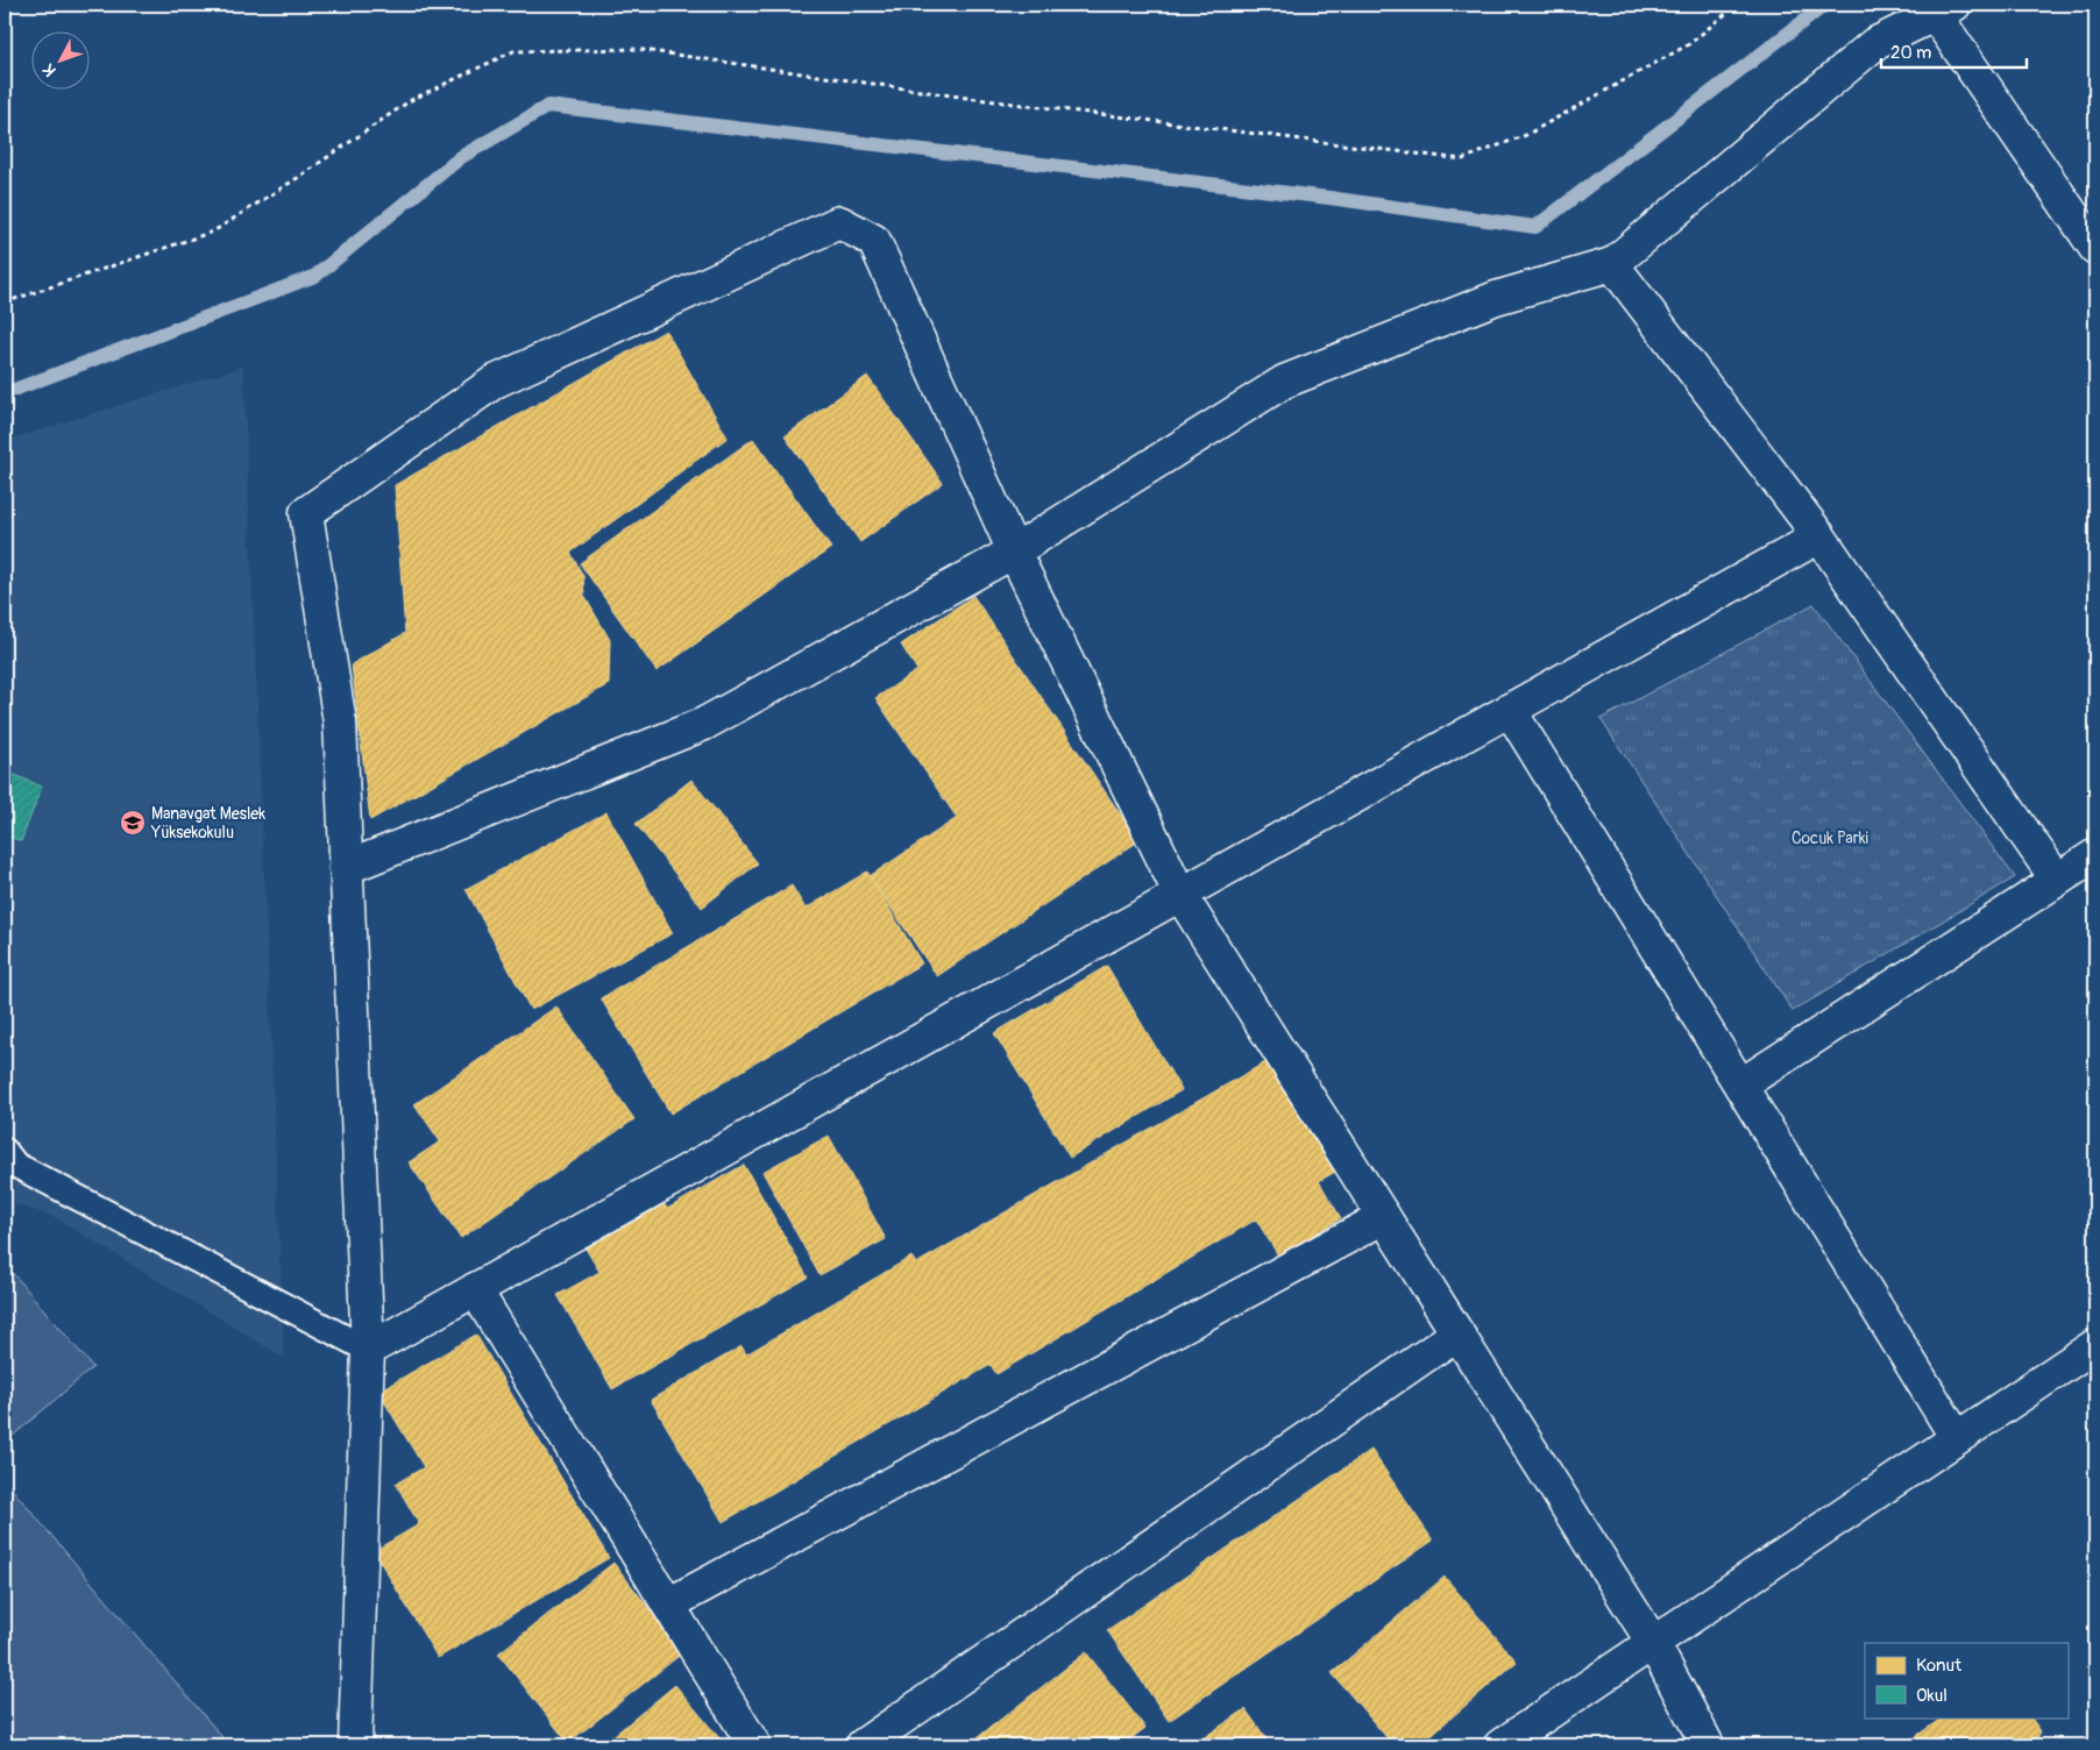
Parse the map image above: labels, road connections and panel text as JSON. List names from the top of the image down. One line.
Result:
{"parks":["Cocuk Parki"],"places":{"school or university":["Manavgat Meslek Yüksekokulu"]},"legend":["Konut","Okul"],"scale_bar":"20 m","north":"bottom left"}
